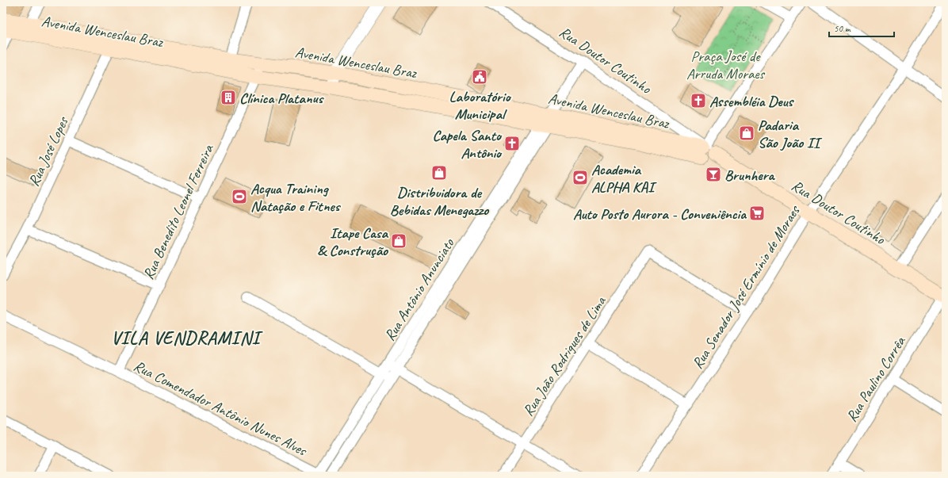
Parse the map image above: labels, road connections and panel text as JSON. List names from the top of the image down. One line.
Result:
{"streets":{"main road":["Avenida Wenceslau Braz","Rua Doutor Coutinho"],"street":["Rua José Lopes","Rua Benedito Leonel Ferreira","Rua Senador José Ermínio de Moraes","Rua Antônio Anunciato","Rua João Rodrigues de Lima","Rua Paulino Corrêa","Rua Comendador Antônio Nunes Alves"]},"crossings":[["Avenida Wenceslau Braz","Rua Doutor Coutinho"],["Avenida Wenceslau Braz","Rua José Lopes"],["Avenida Wenceslau Braz","Rua Benedito Leonel Ferreira"],["Avenida Wenceslau Braz","Rua Antônio Anunciato"],["Rua Doutor Coutinho","Rua Senador José Ermínio de Moraes"],["Rua Doutor Coutinho","Rua Antônio Anunciato"],["Rua Doutor Coutinho","Rua Paulino Corrêa"],["Rua Benedito Leonel Ferreira","Rua Comendador Antônio Nunes Alves"],["Rua Senador José Ermínio de Moraes","Rua João Rodrigues de Lima"],["Rua Antônio Anunciato","Rua Comendador Antônio Nunes Alves"]],"districts":["VILA VENDRAMINI"],"parks":["Praça José de Arruda Moraes"],"places":{"public building":["Laboratório Municipal"],"building":["Clínica Platanus"],"church":["Assembléia Deus","Capela Santo Antônio"],"shop":["Padaria São João II","Distribuidora de Bebidas Menegazzo","Itape Casa & Construção"],"bar":["Brunhera"],"sports":["Academia ALPHA KAI","Acqua Training Natação e Fitnes"],"supermarket":["Auto Posto Aurora - Conveniência"]},"scale_bar":"50 m"}
